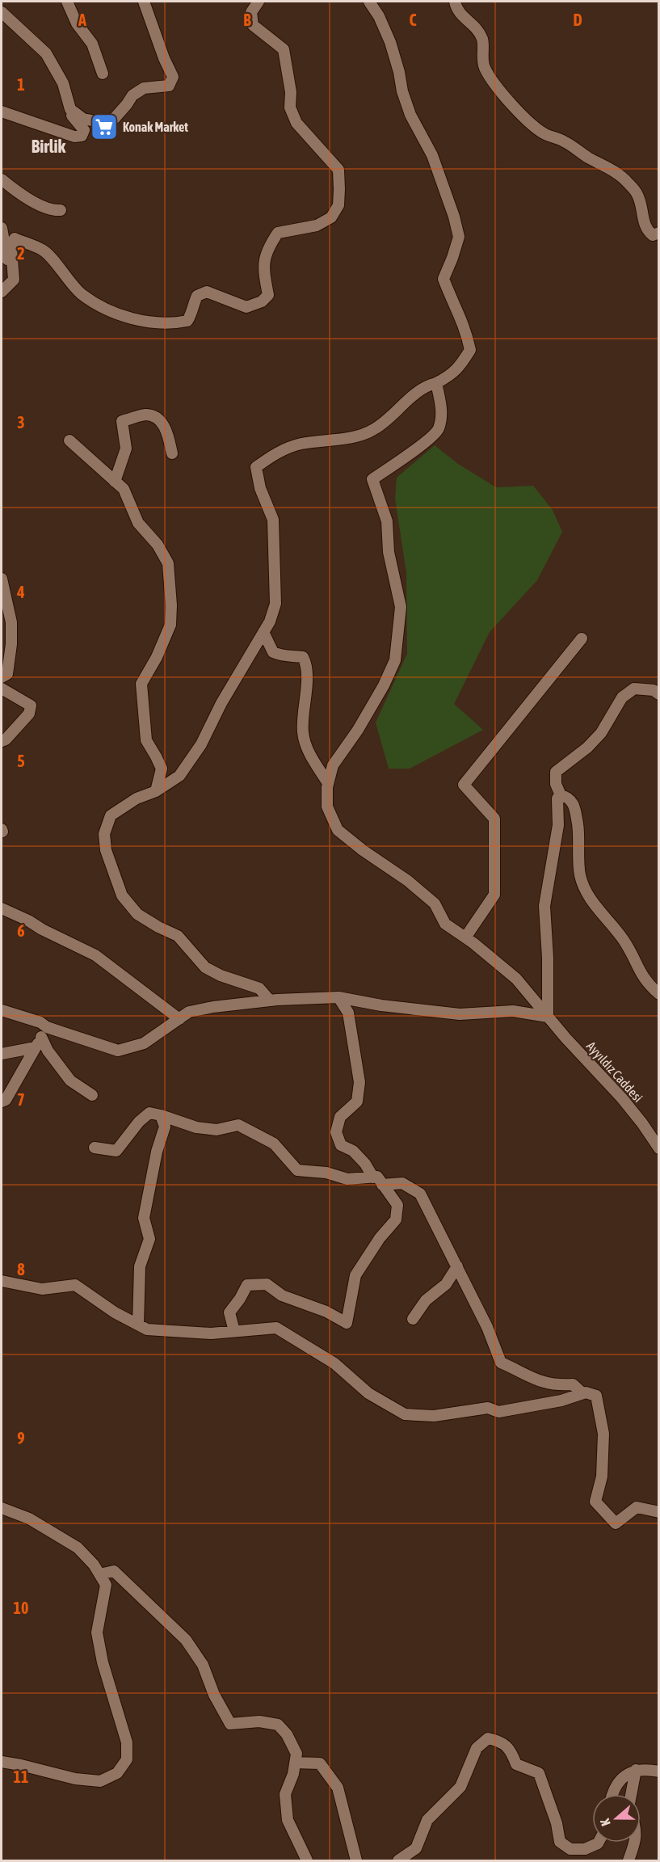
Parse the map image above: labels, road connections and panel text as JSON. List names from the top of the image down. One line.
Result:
{"streets":{"street":["Ayyıldız Caddesi"]},"districts":["Birlik"],"places":{"supermarket":["Konak Market"]},"north":"left","grid":{"columns":["A","B","C","D"],"rows":["1","2","3","4","5","6","7","8","9","10","11"]}}
